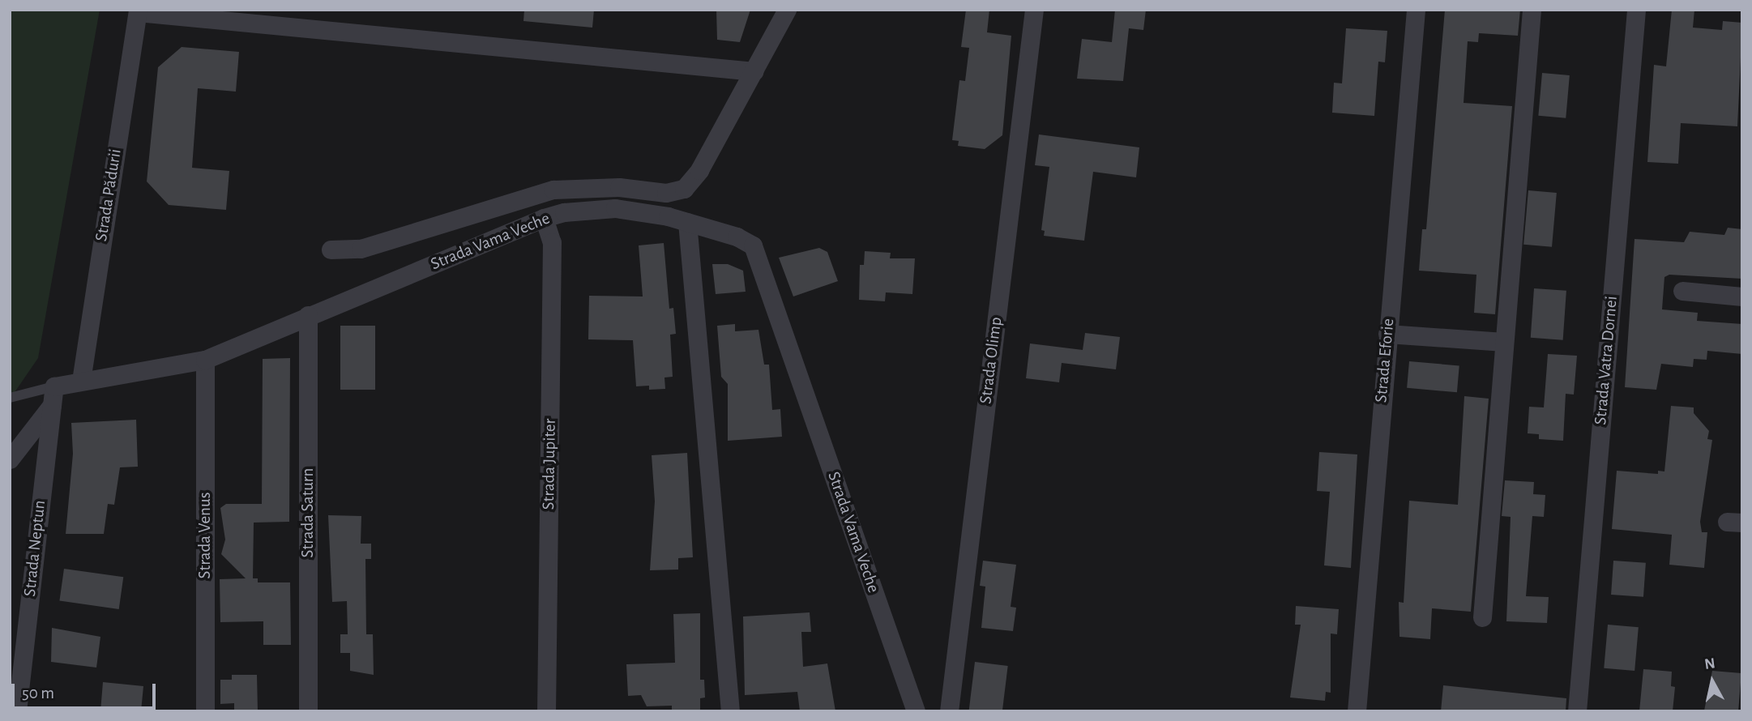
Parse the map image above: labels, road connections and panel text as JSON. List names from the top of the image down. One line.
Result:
{"streets":{"street":["Strada Pădurii","Strada Vama Veche","Strada Olimp","Strada Eforie","Strada Vatra Dornei","Strada Jupiter","Strada Saturn","Strada Venus","Strada Neptun"]},"crossings":[["Strada Pădurii","Strada Vama Veche"],["Strada Vama Veche","Strada Jupiter"],["Strada Vama Veche","Strada Saturn"],["Strada Vama Veche","Strada Venus"],["Strada Vama Veche","Strada Neptun"]],"scale_bar":"50 m","north":"top"}
